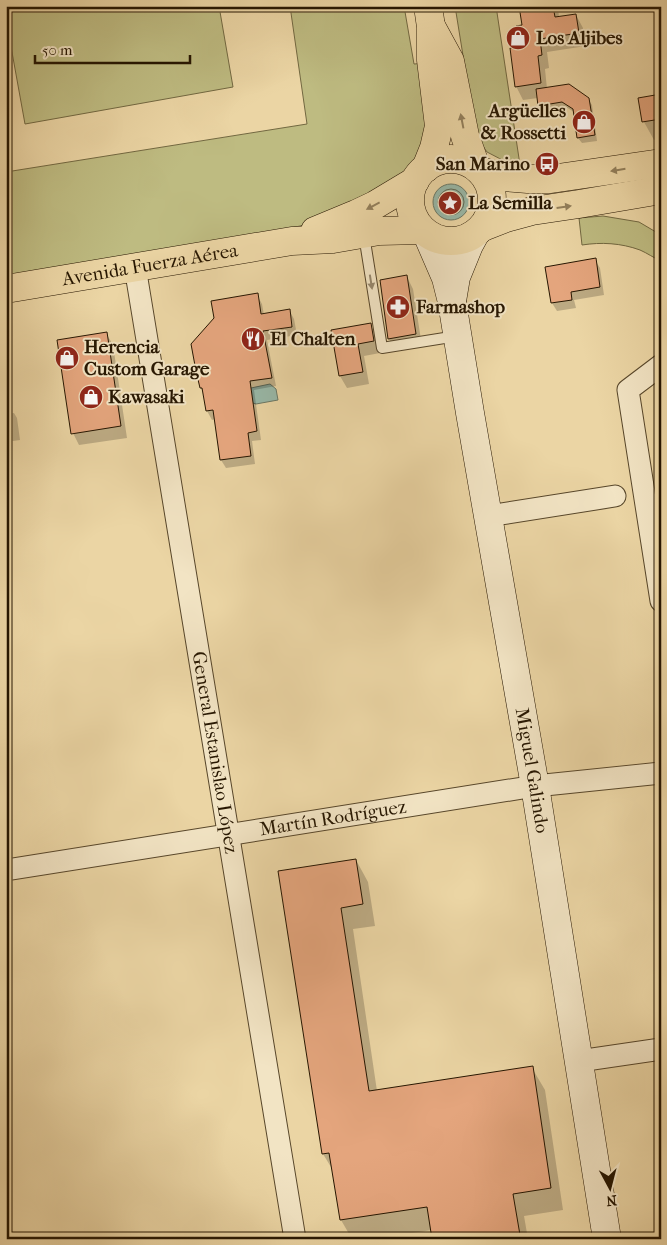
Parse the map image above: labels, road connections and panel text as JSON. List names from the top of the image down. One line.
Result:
{"streets":{"main road":["Avenida Fuerza Aérea","Miguel Galindo"],"street":["General Estanislao López","Martín Rodríguez"]},"crossings":[["Avenida Fuerza Aérea","General Estanislao López"],["Avenida Fuerza Aérea","Miguel Galindo"],["General Estanislao López","Martín Rodríguez"],["Miguel Galindo","Martín Rodríguez"]],"places":{"shop":["Los Aljibes","Argüelles & Rossetti","Herencia Custom Garage","Kawasaki"],"bus stop":["San Marino"],"place":["La Semilla"],"pharmacy":["Farmashop"],"restaurant":["El Chalten"]},"scale_bar":"50 m","north":"bottom"}
